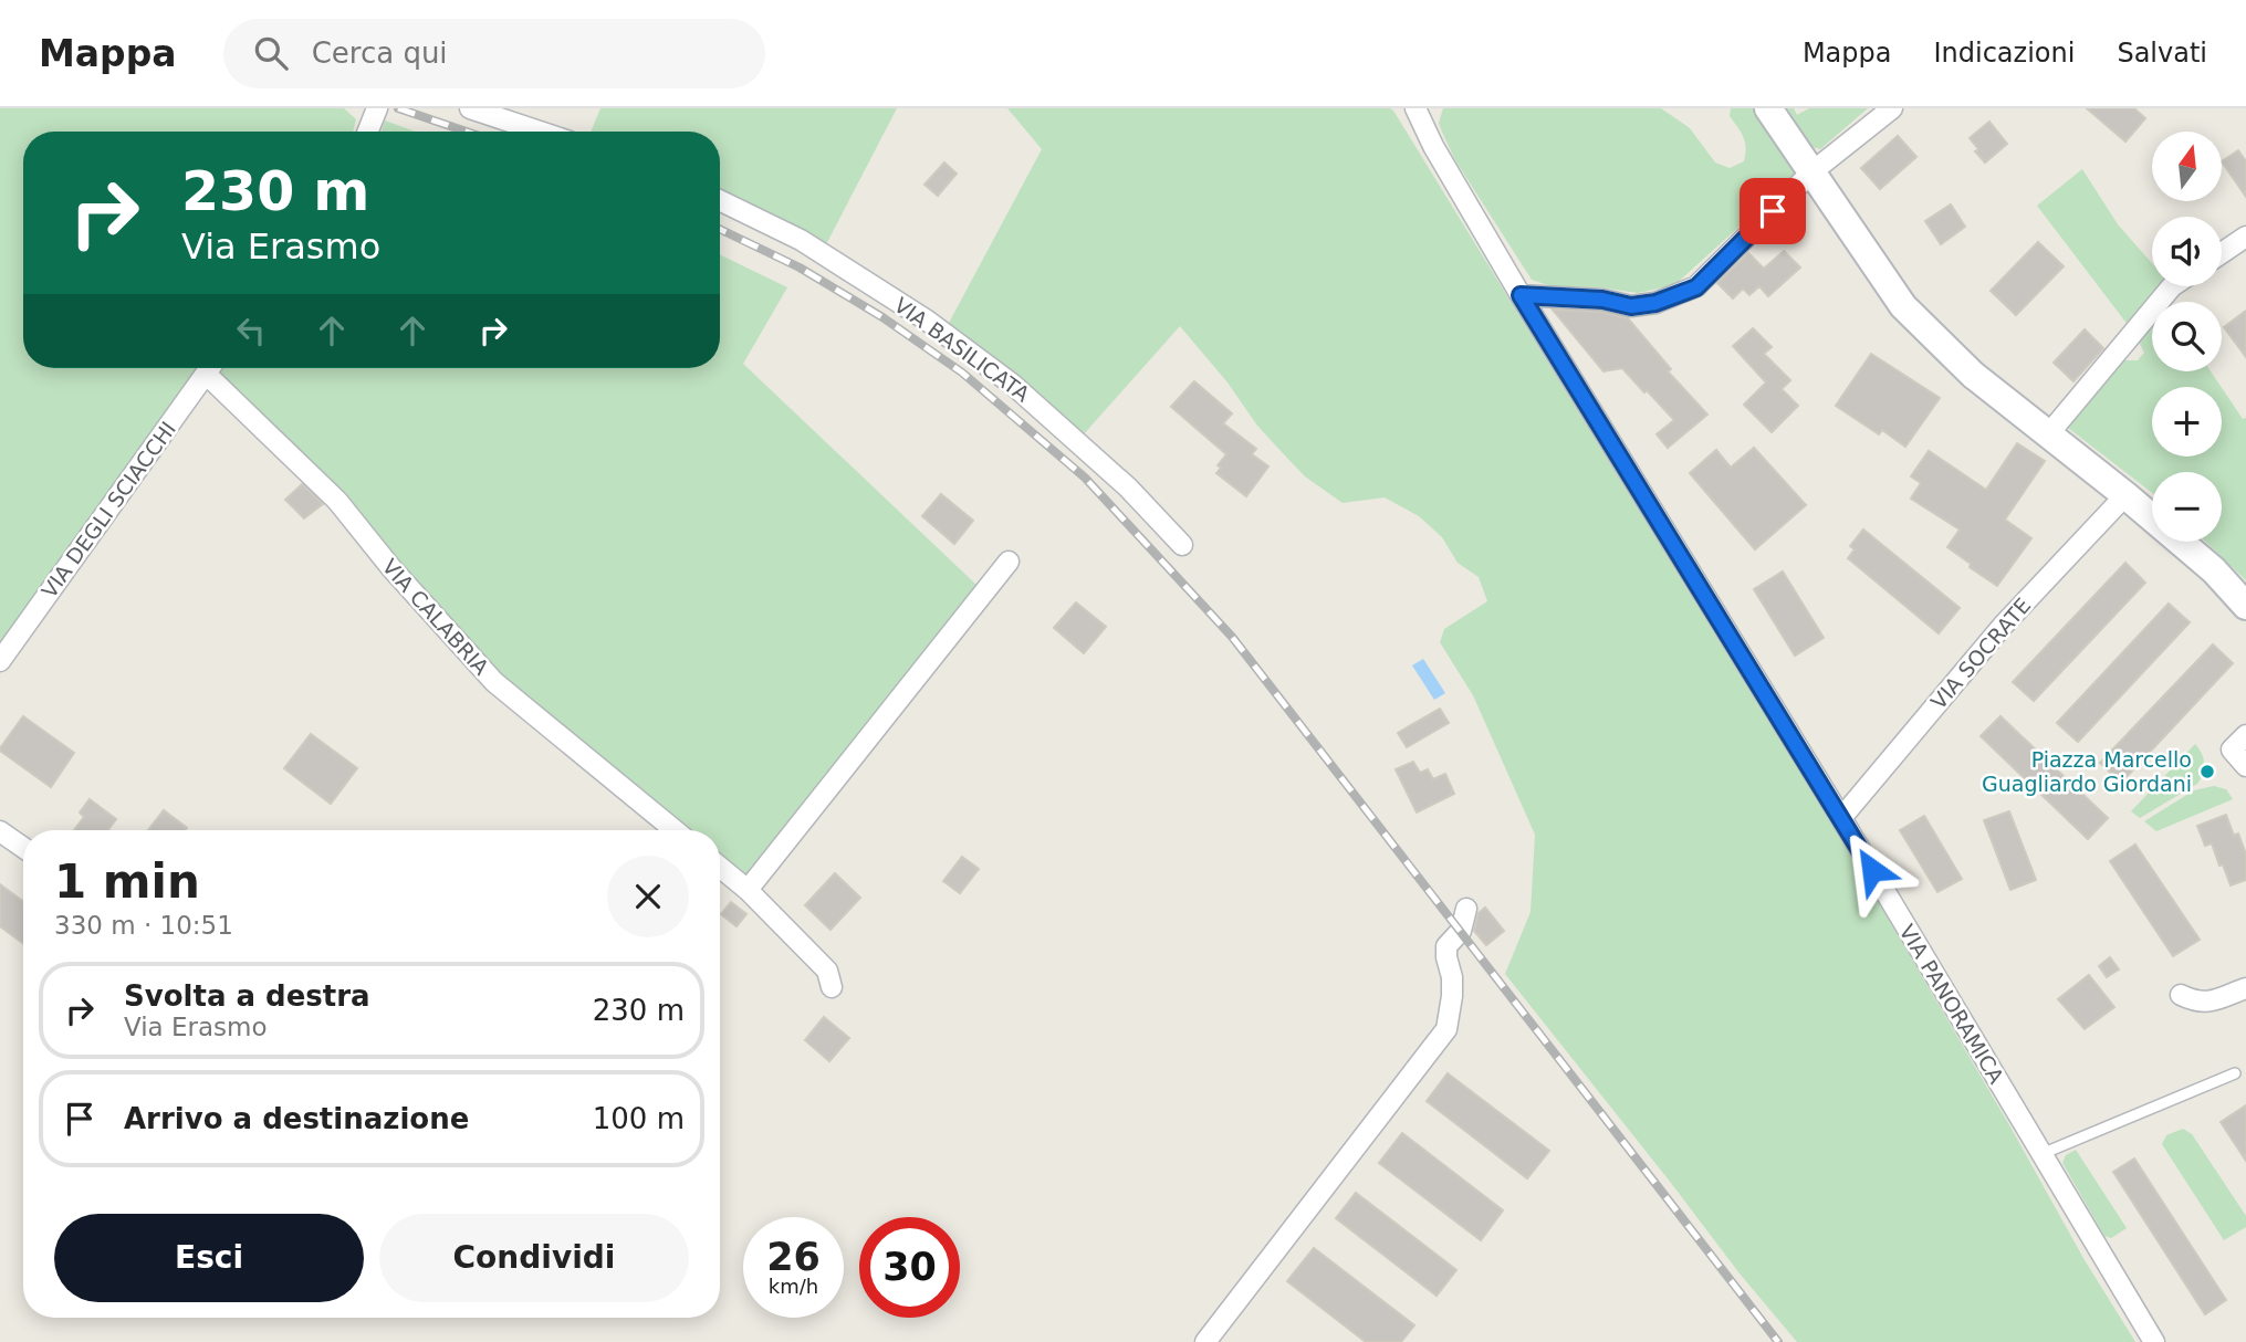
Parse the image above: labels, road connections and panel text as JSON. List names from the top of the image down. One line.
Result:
{"streets":{"street":["VIA BASILICATA","VIA DEGLI SCIACCHI","VIA CALABRIA","VIA SOCRATE","VIA PANORAMICA"]},"crossings":[["VIA SOCRATE","VIA PANORAMICA"]],"places":["Piazza Marcello Guagliardo Giordani"],"north":"top","page":{"header":"Mappa","search":"Cerca qui","nav":["Mappa","Indicazioni","Salvati"],"map_buttons":["+","−"],"turn":["230 m","Via Erasmo"],"heading":["1 min","330 m · 10:51"],"list":[{"name":"Svolta a destra","note":"Via Erasmo","value":"230 m"},{"name":"Arrivo a destinazione","value":"100 m"}],"buttons":["Esci","Condividi"],"speed":"26 km/h","limit":"30"}}
